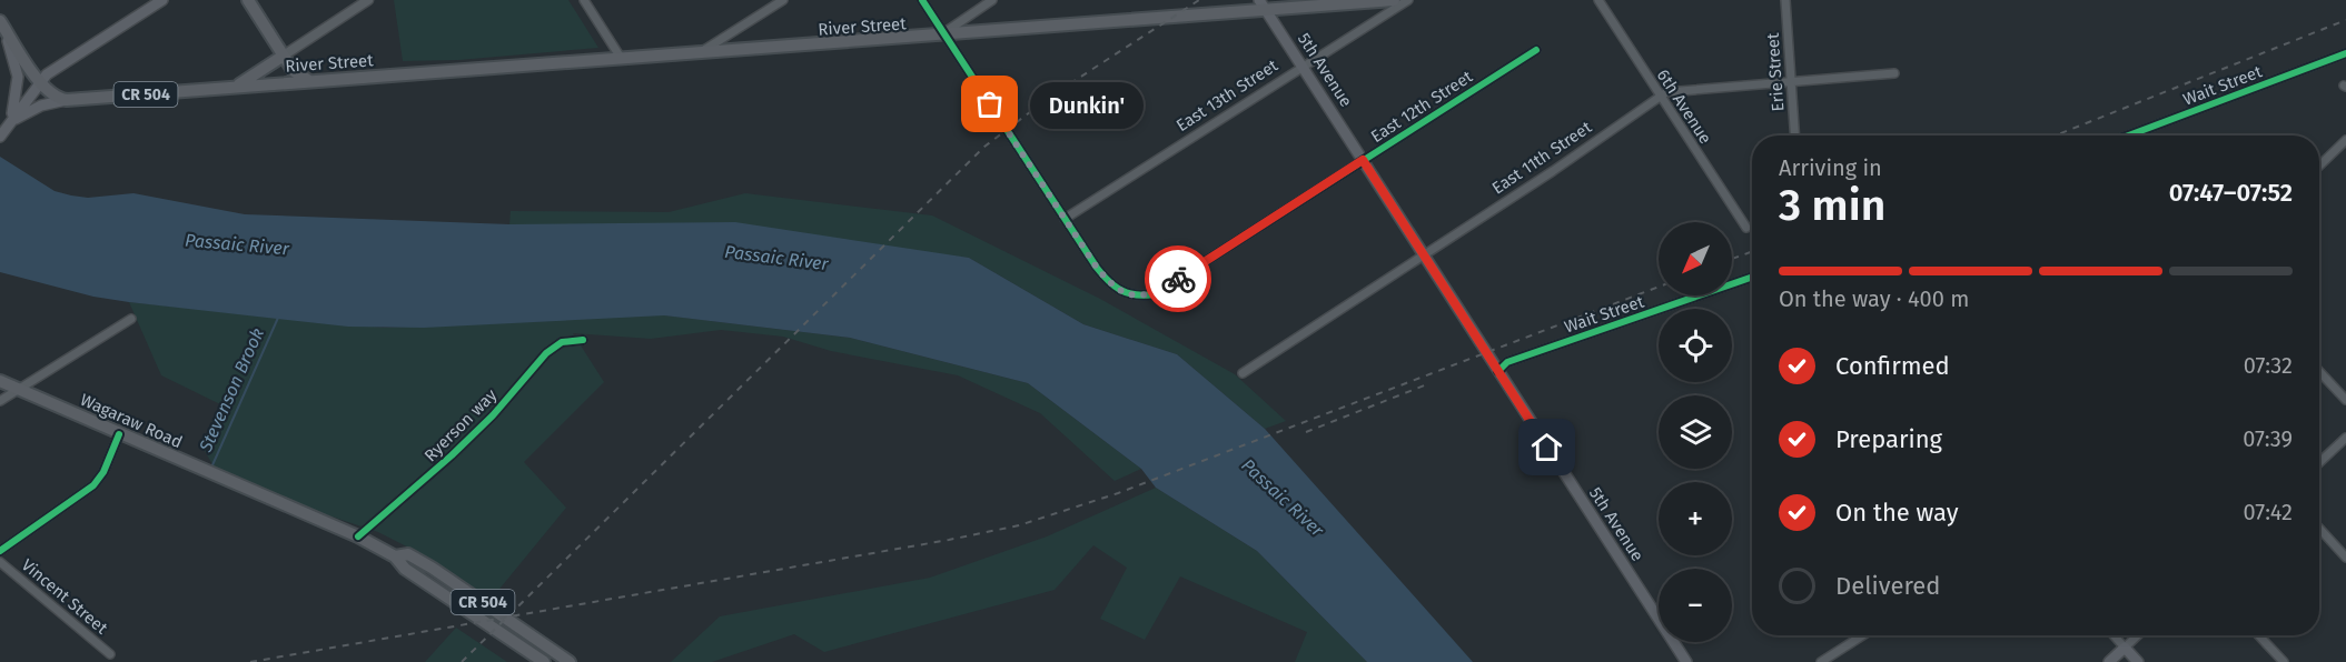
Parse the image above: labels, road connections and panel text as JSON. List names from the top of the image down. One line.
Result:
{"streets":{"main road":["River Street","5th Avenue","CR 504","Wagaraw Road"],"street":["Erie Street","Wait Street","East 13th Street","East 12th Street","6th Avenue","East 11th Street","Ryerson way","Vincent Street"]},"crossings":[["River Street","5th Avenue"],["River Street","CR 504"],["5th Avenue","Wait Street"],["5th Avenue","East 13th Street"],["5th Avenue","East 12th Street"],["5th Avenue","East 11th Street"],["Erie Street","East 11th Street"],["East 13th Street","East 12th Street"],["6th Avenue","East 11th Street"],["Wagaraw Road","Ryerson way"]],"water":["Passaic River","Stevenson Brook"],"places":["Dunkin'"],"north":"bottom left","page":{"bubble":"Dunkin'","heading":["3 min","Arriving in","07:47–07:52"],"map_buttons":["+","−"],"bar":"On the way · 400 m","list":[["Confirmed","07:32"],["Preparing","07:39"],["On the way","07:42"],"Delivered"]}}
